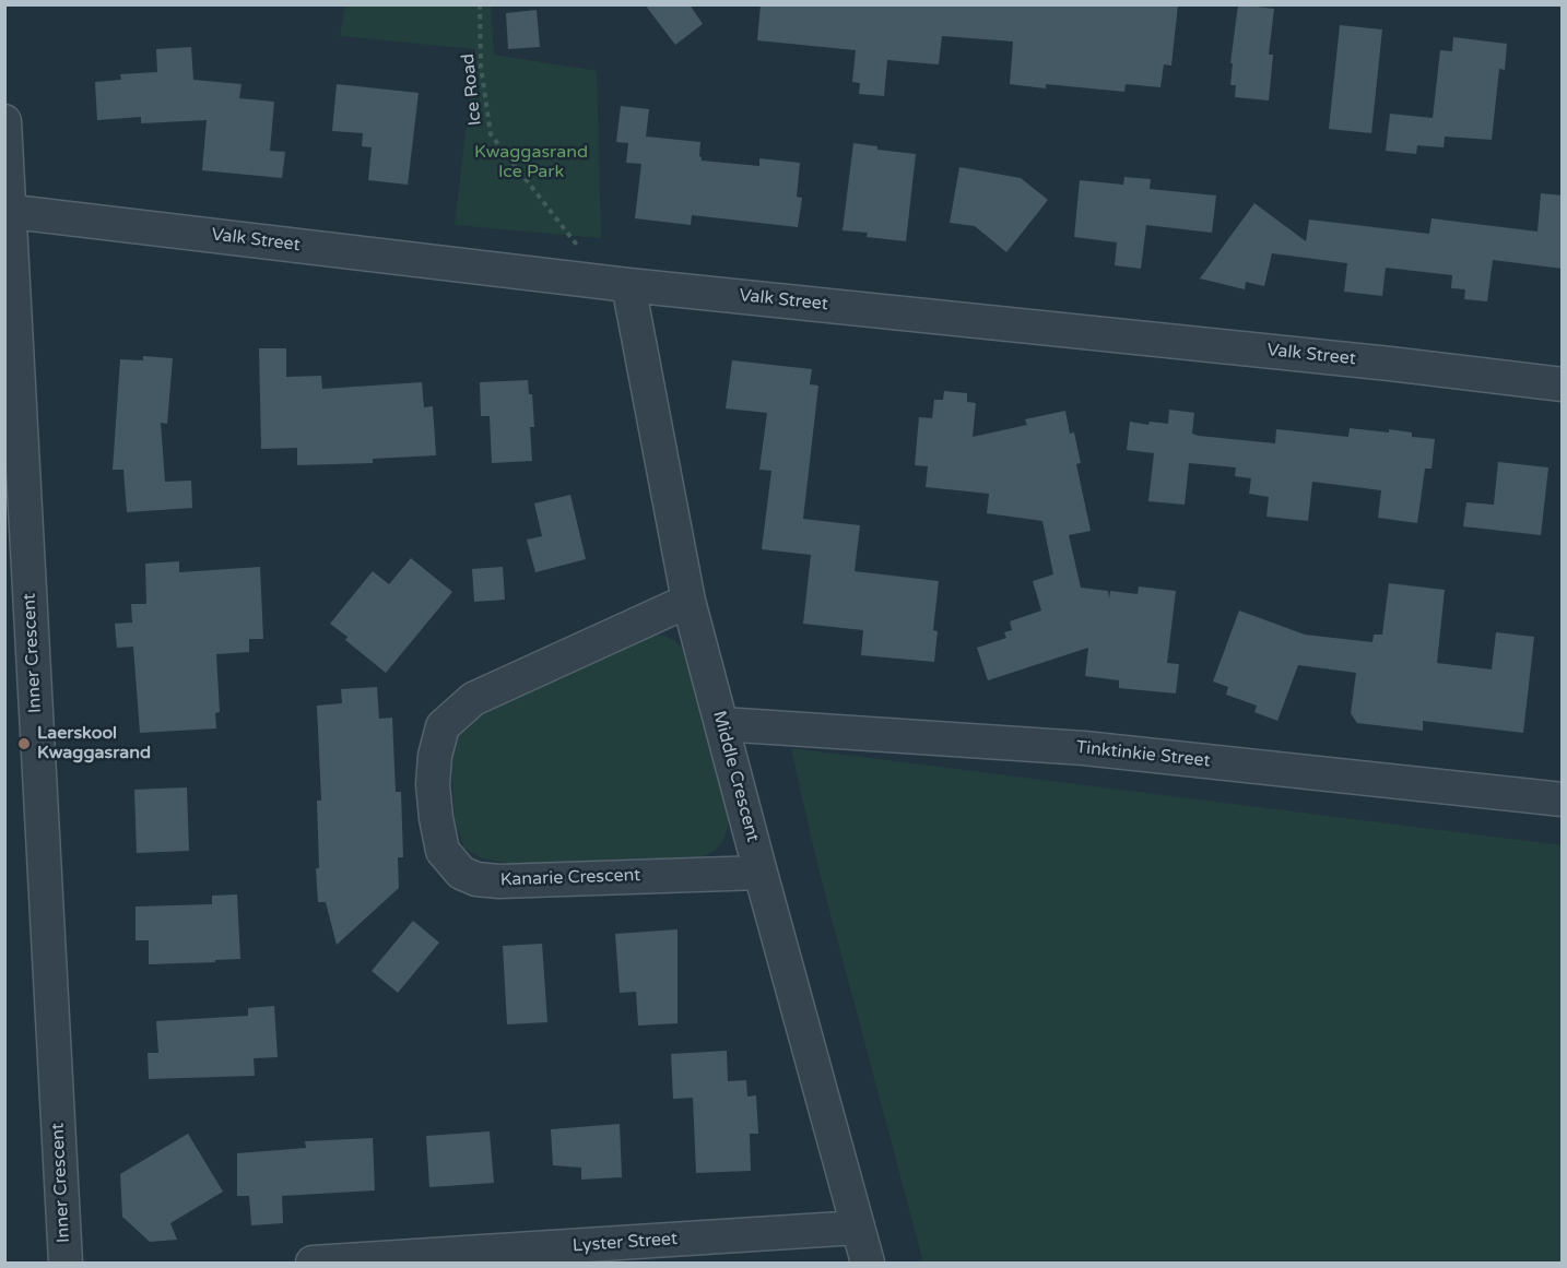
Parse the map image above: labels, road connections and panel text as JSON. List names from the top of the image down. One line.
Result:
{"streets":{"street":["Valk Street","Inner Crescent","Tinktinkie Street","Middle Crescent","Kanarie Crescent","Lyster Street"],"path":["Ice Road"]},"crossings":[["Valk Street","Inner Crescent"],["Valk Street","Middle Crescent"],["Tinktinkie Street","Middle Crescent"],["Middle Crescent","Kanarie Crescent"],["Middle Crescent","Lyster Street"]],"parks":["Kwaggasrand Ice Park"],"places":["Laerskool Kwaggasrand"]}
